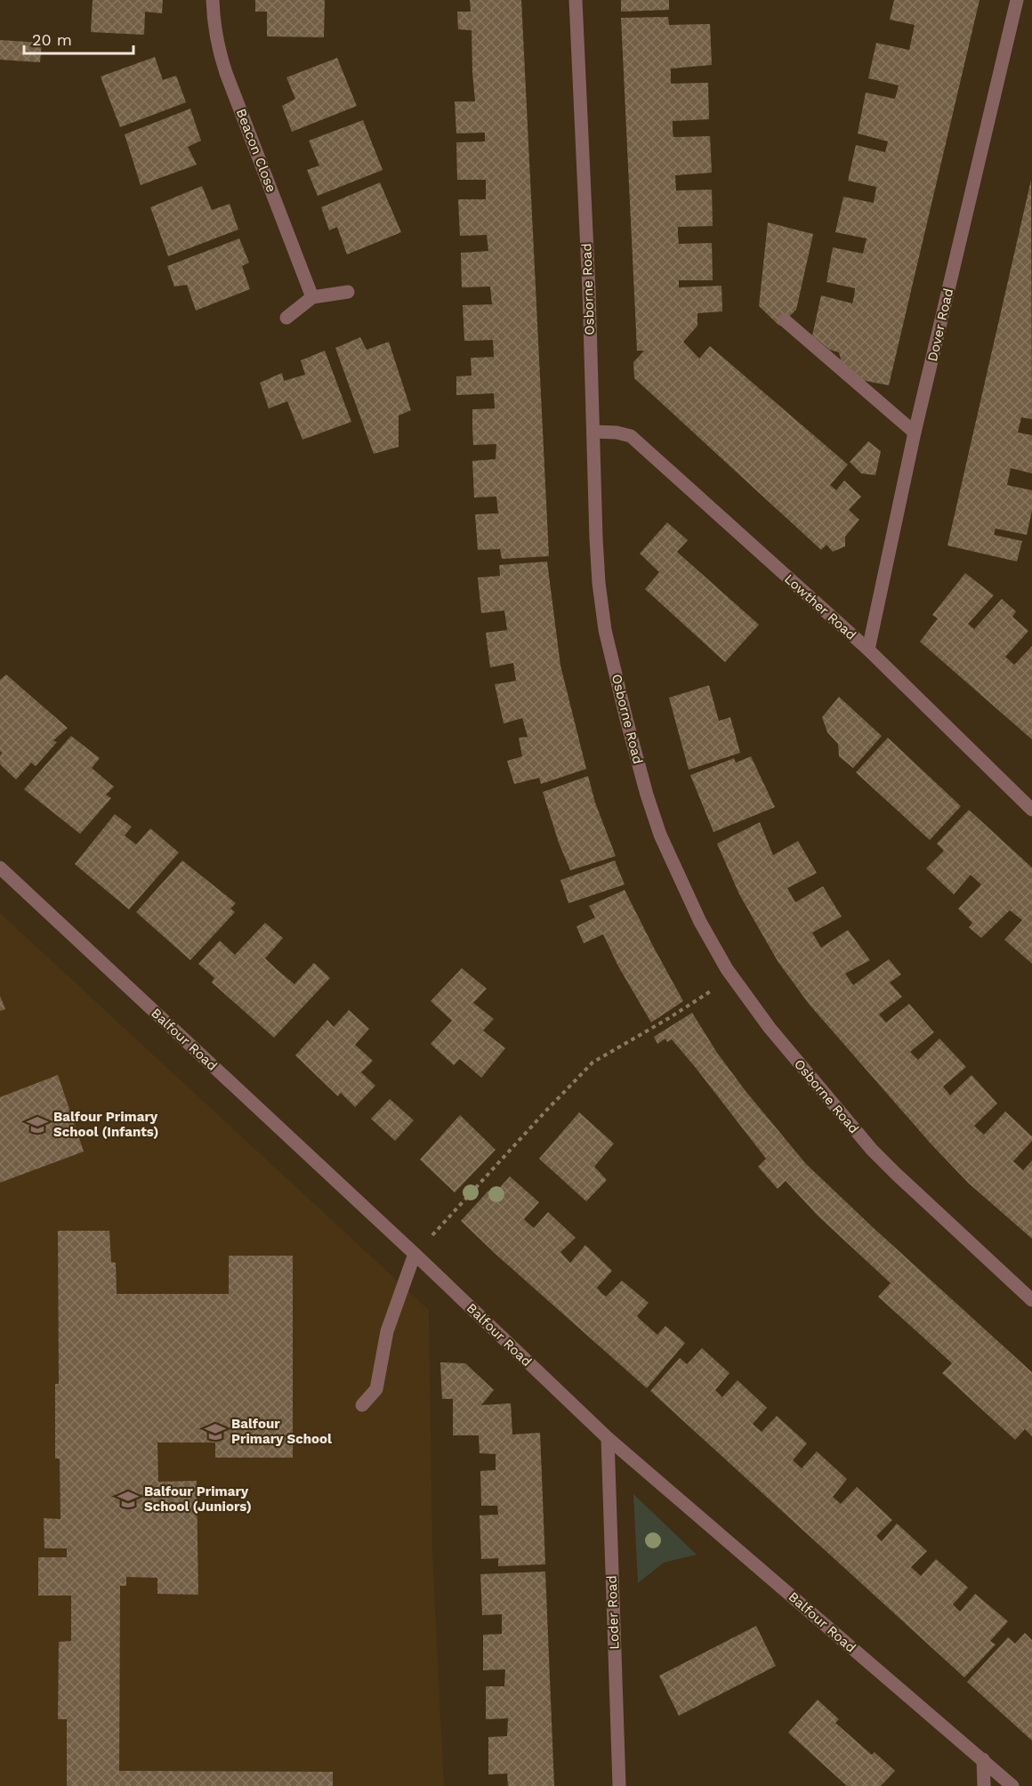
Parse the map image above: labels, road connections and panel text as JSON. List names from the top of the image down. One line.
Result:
{"streets":{"street":["Beacon Close","Osborne Road","Dover Road","Lowther Road","Balfour Road","Loder Road"]},"crossings":[["Osborne Road","Lowther Road"],["Dover Road","Lowther Road"],["Balfour Road","Loder Road"]],"places":{"school or university":["Balfour Primary School (Infants)","Balfour Primary School","Balfour Primary School (Juniors)"]},"scale_bar":"20 m"}
